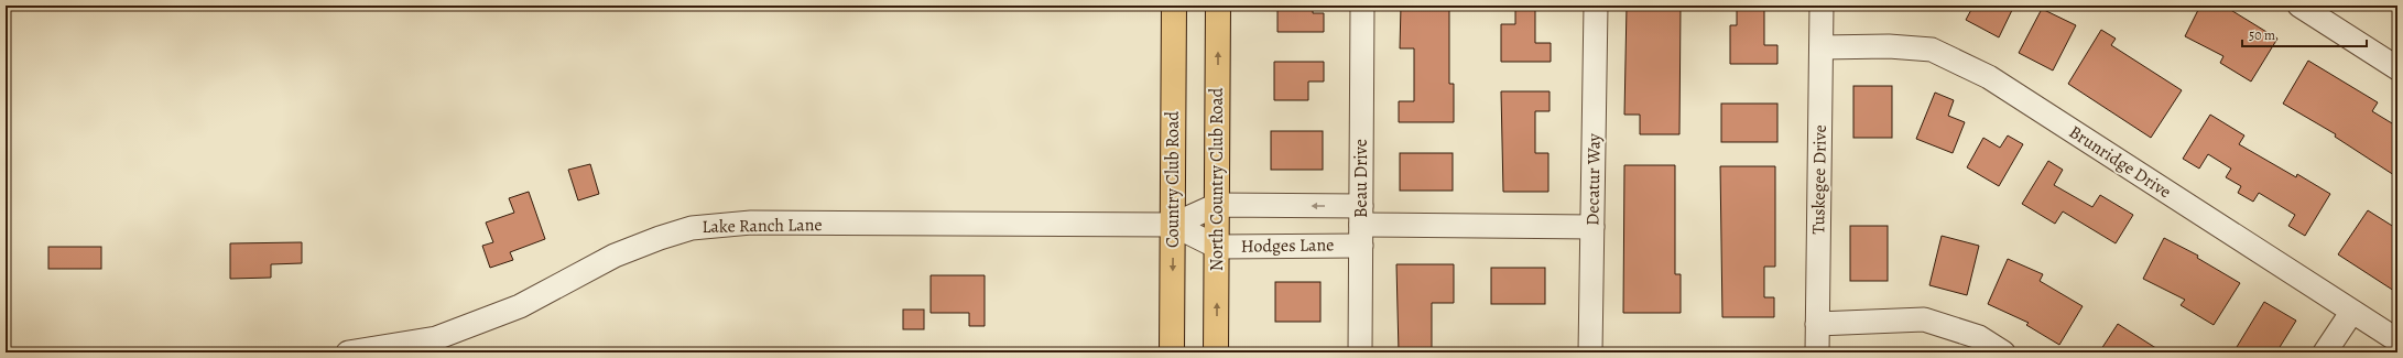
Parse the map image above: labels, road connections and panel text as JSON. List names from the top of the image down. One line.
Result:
{"streets":{"main road":["Country Club Road","North Country Club Road"],"street":["Brunridge Drive","Beau Drive","Decatur Way","Tuskegee Drive","Lake Ranch Lane","Hodges Lane"]},"crossings":[["Brunridge Drive","Tuskegee Drive"],["Beau Drive","Hodges Lane"],["Country Club Road","Lake Ranch Lane"],["Country Club Road","Hodges Lane"],["North Country Club Road","Hodges Lane"],["Decatur Way","Hodges Lane"],["Lake Ranch Lane","Hodges Lane"]],"one_way":["Country Club Road","North Country Club Road"],"scale_bar":"50 m"}
